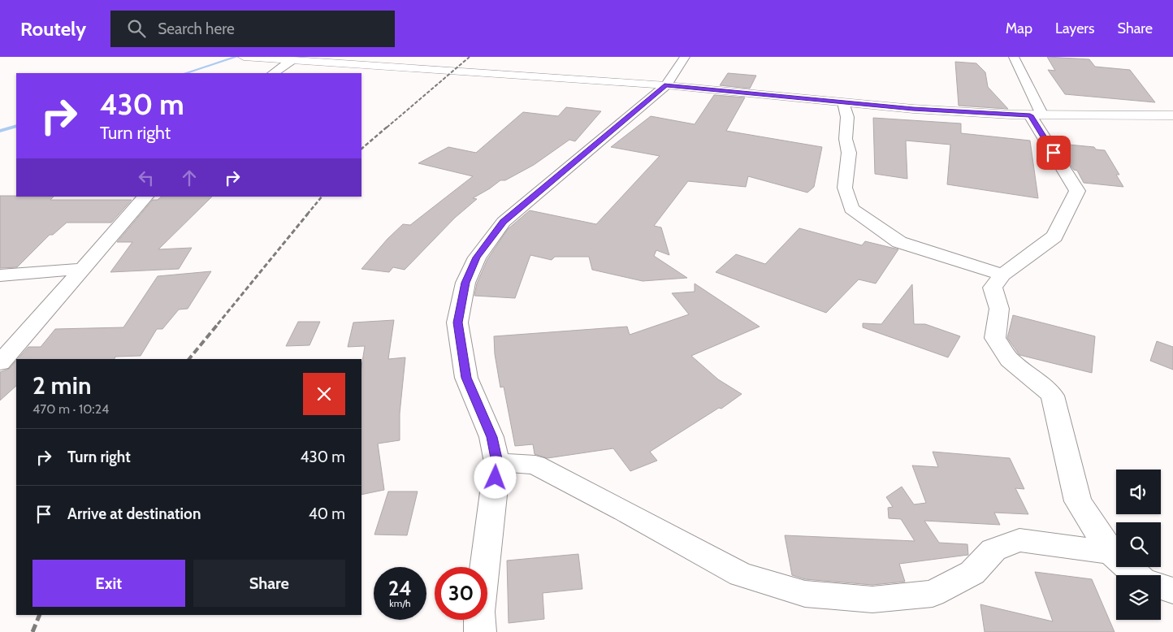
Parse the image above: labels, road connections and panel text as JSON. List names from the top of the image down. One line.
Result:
{"page":{"header":"Routely","search":"Search here","nav":["Map","Layers","Share"],"turn":["430 m","Turn right"],"heading":["2 min","470 m · 10:24"],"list":[{"name":"Turn right","value":"430 m"},{"name":"Arrive at destination","value":"40 m"}],"buttons":["Exit","Share"],"speed":"24 km/h","limit":"30"}}
